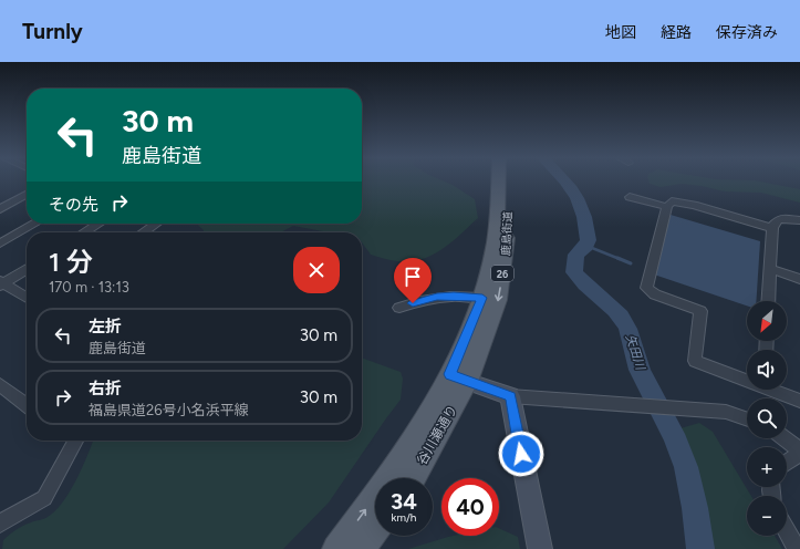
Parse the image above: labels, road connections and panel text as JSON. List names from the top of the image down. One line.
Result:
{"streets":{"main road":["鹿島街道","26","谷川瀬通り"]},"crossings":[["鹿島街道","26"],["鹿島街道","谷川瀬通り"],["26","谷川瀬通り"]],"water":["矢田川"],"north":"bottom left","page":{"header":"Turnly","nav":["地図","経路","保存済み"],"turn":["30 m","鹿島街道"],"then":"その先","heading":["1 分","170 m · 13:13"],"map_buttons":["+","−"],"list":[{"name":"左折","note":"鹿島街道","value":"30 m"},{"name":"右折","note":"福島県道26号小名浜平線","value":"30 m"}],"speed":"34 km/h","limit":"40"}}
